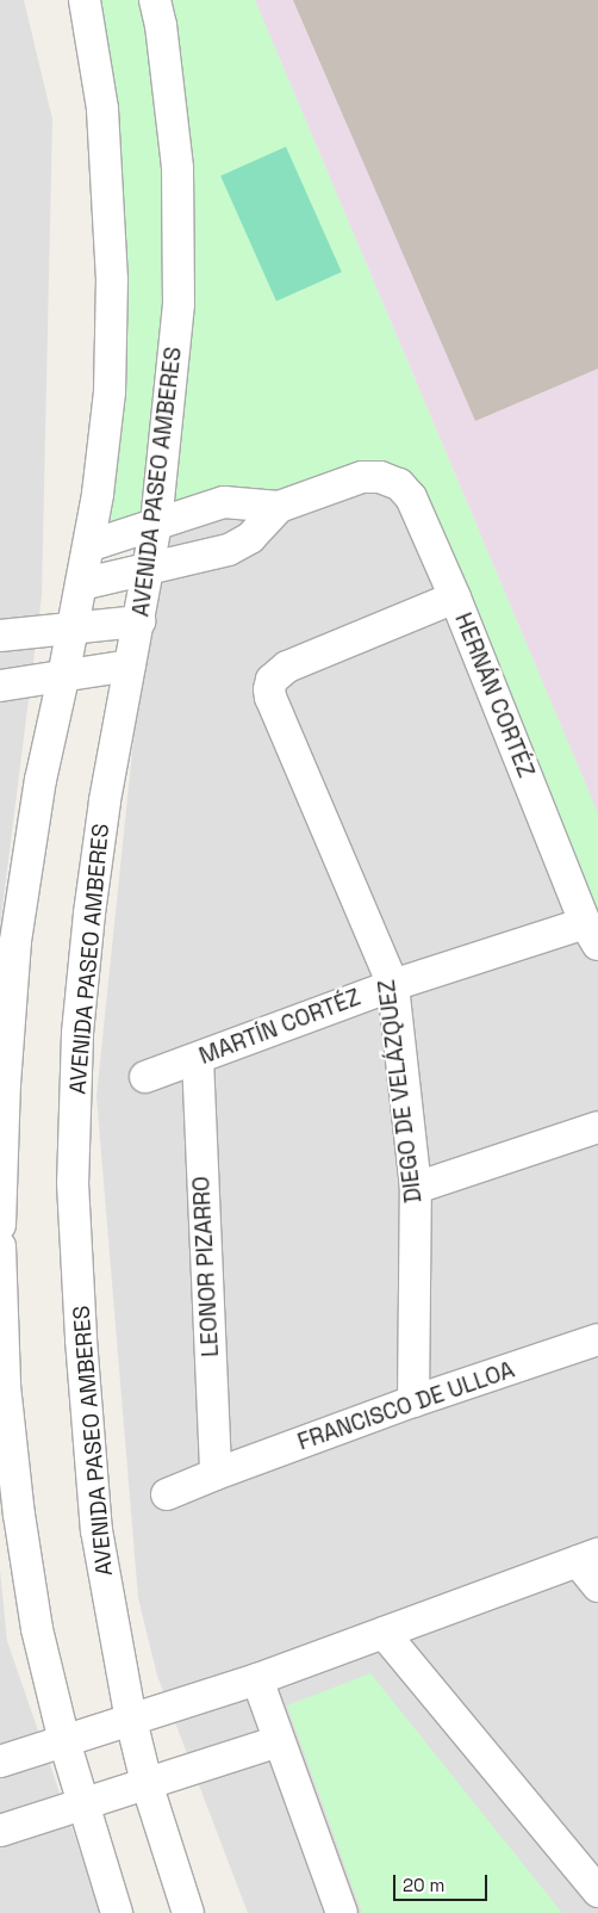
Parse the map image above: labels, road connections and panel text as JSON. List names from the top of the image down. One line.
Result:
{"streets":{"street":["AVENIDA PASEO AMBERES","HERNÁN CORTÉZ","MARTÍN CORTÉZ","DIEGO DE VELÁZQUEZ","LEONOR PIZARRO","FRANCISCO DE ULLOA"]},"crossings":[["HERNÁN CORTÉZ","MARTÍN CORTÉZ"],["HERNÁN CORTÉZ","DIEGO DE VELÁZQUEZ"],["MARTÍN CORTÉZ","DIEGO DE VELÁZQUEZ"],["MARTÍN CORTÉZ","LEONOR PIZARRO"],["DIEGO DE VELÁZQUEZ","FRANCISCO DE ULLOA"],["LEONOR PIZARRO","FRANCISCO DE ULLOA"]],"scale_bar":"20 m"}
